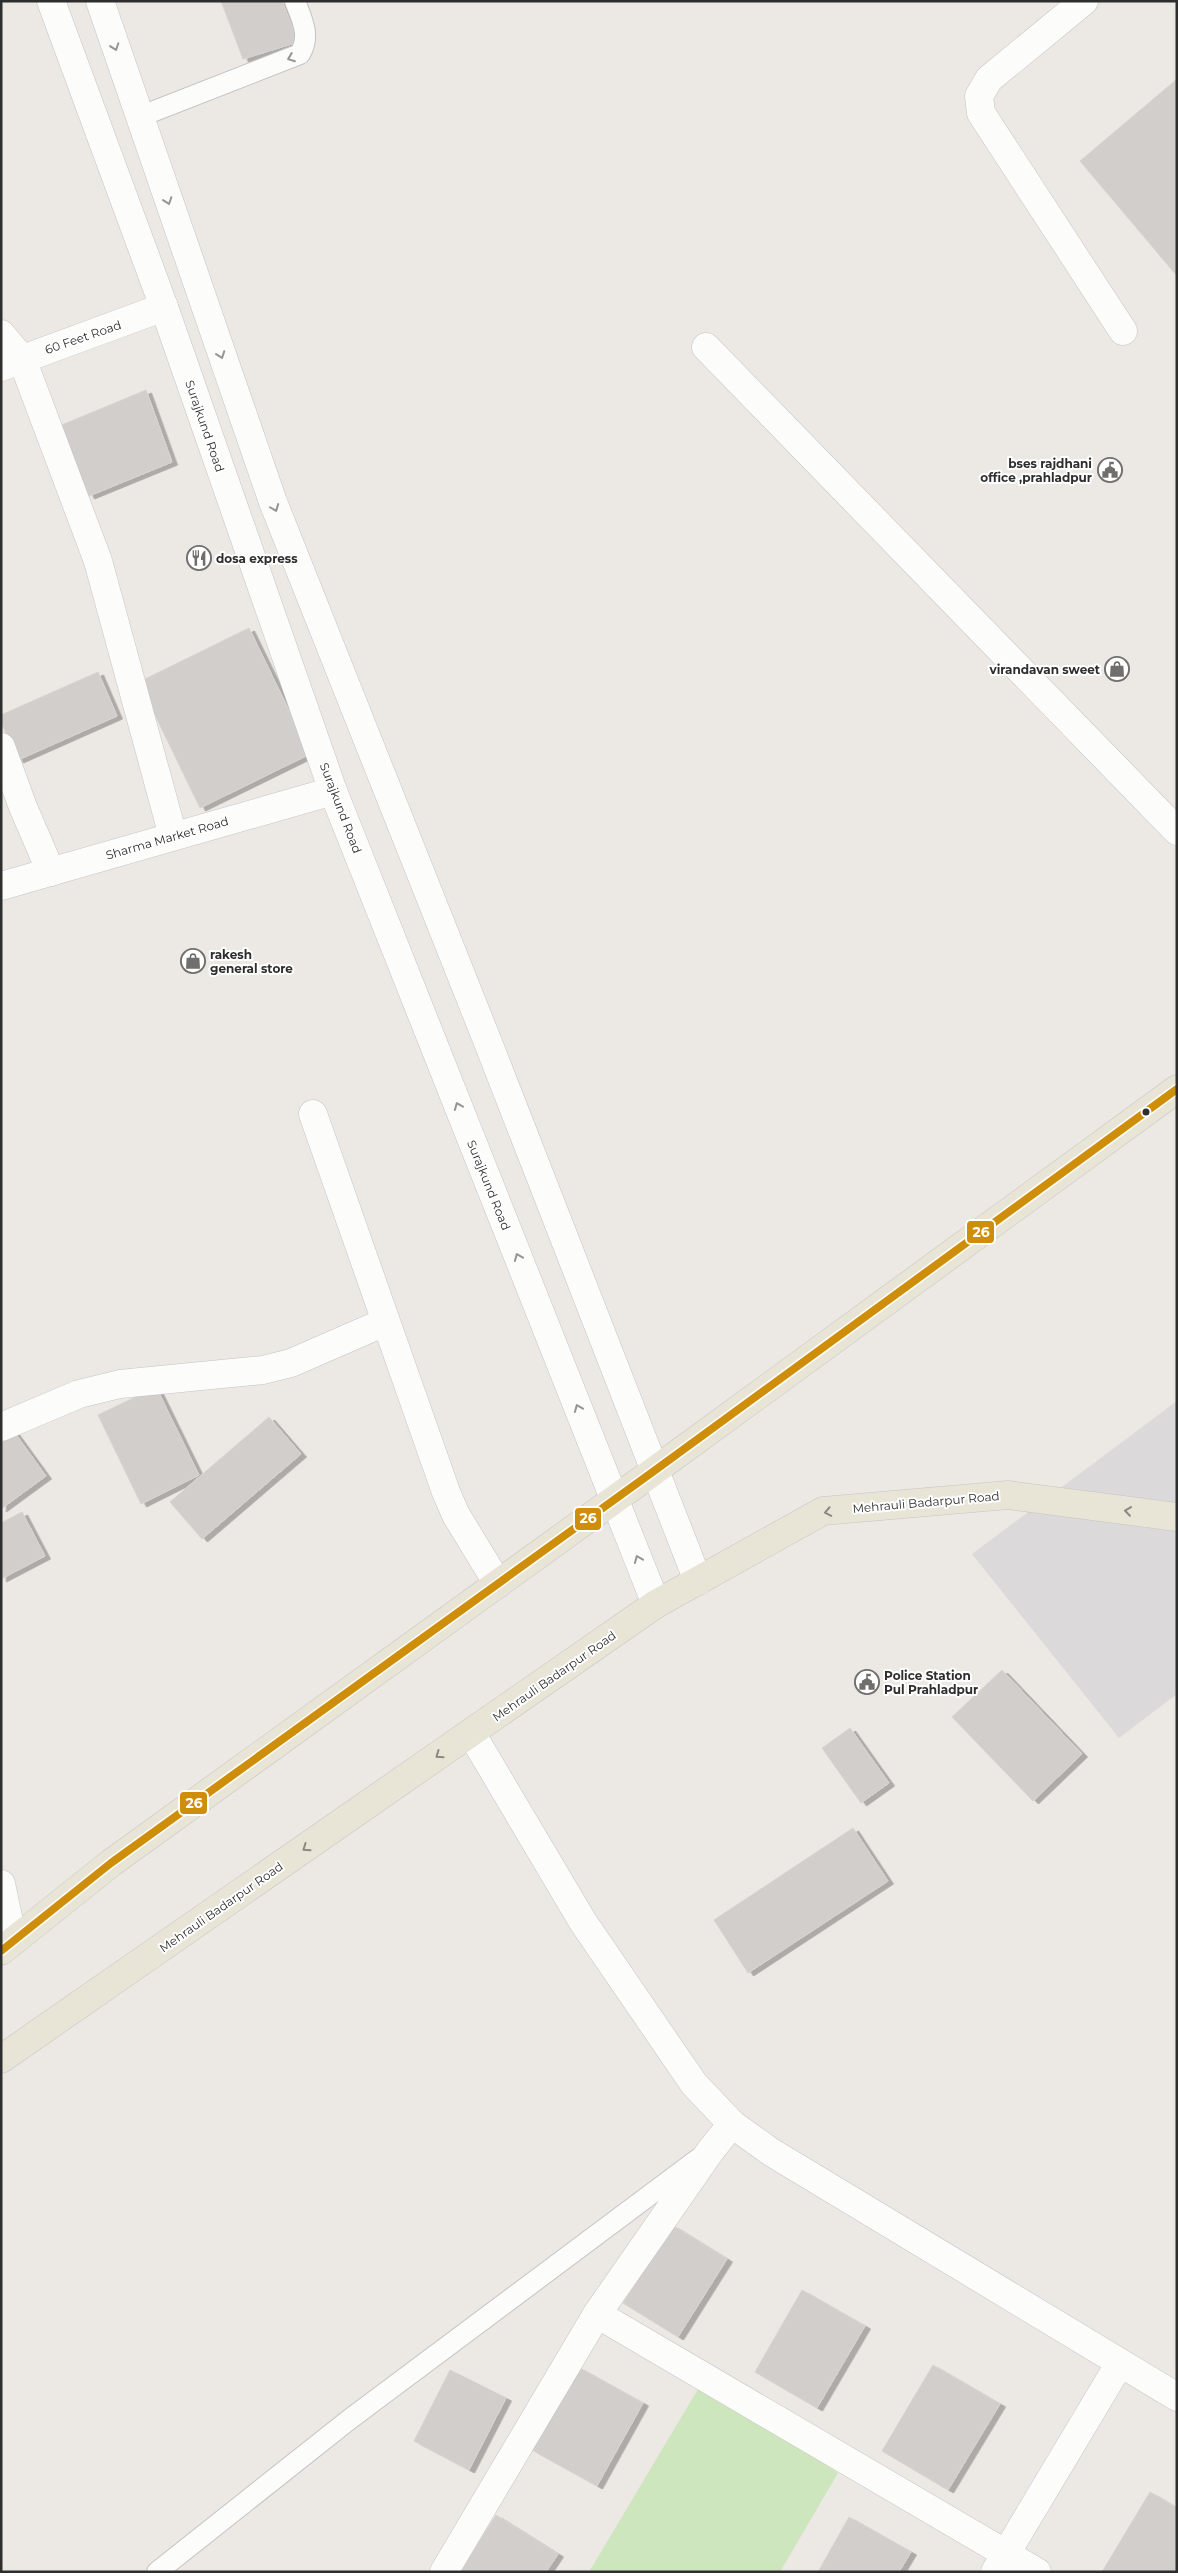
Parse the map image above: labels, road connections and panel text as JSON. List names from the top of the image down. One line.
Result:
{"streets":{"main road":["Mehrauli Badarpur Road"],"street":["60 Feet Road","Surajkund Road","Sharma Market Road"]},"crossings":[["60 Feet Road","Surajkund Road"],["Surajkund Road","Sharma Market Road"],["Surajkund Road","Mehrauli Badarpur Road"]],"places":{"public building":["bses rajdhani office ,prahladpur","Police Station Pul Prahladpur"],"restaurant":["dosa express"],"shop":["virandavan sweet","rakesh general store"]},"lines":["transit line 26"]}
